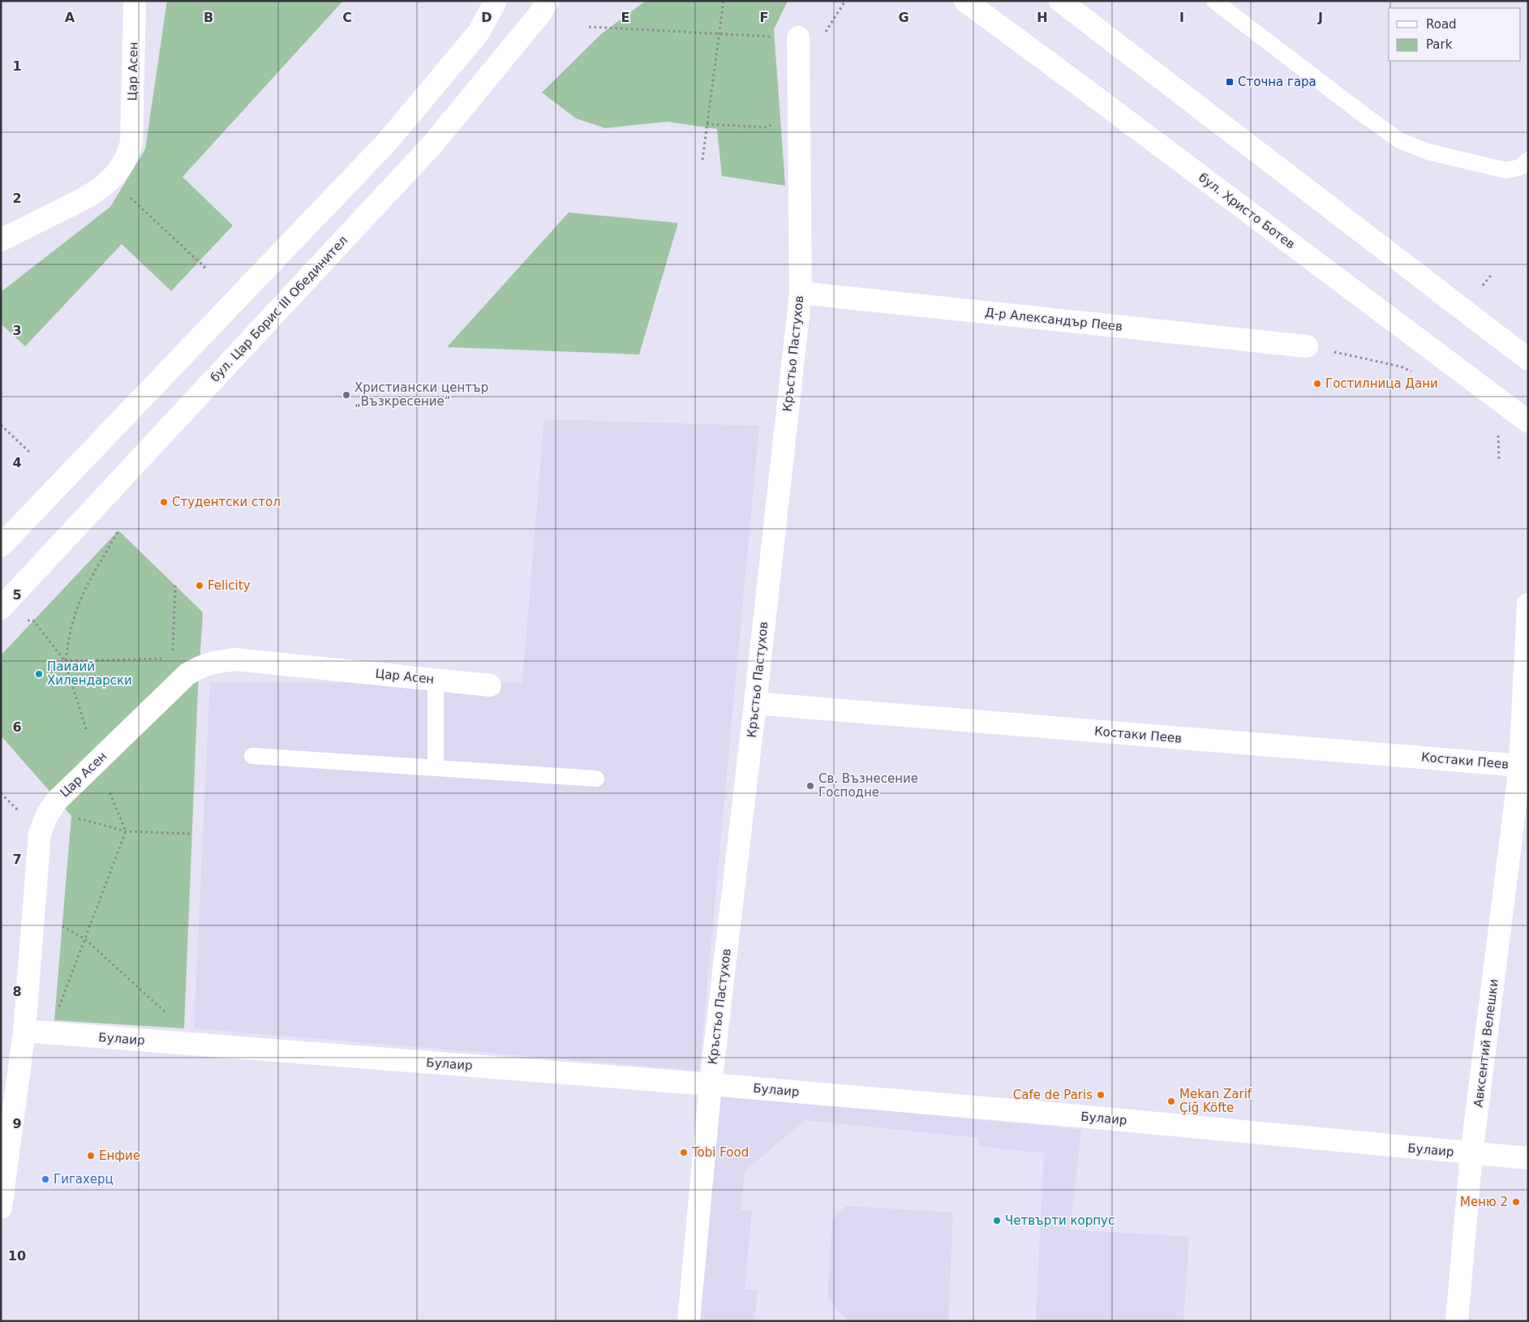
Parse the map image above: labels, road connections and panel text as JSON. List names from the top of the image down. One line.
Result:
{"streets":{"street":["Цар Асен","бул. Христо Ботев","бул. Цар Борис III Обединител","Д-р Александър Пеев","Кръстьо Пастухов","Костаки Пеев","Булаир","Авксентий Велешки"]},"crossings":[["Цар Асен","Булаир"],["Д-р Александър Пеев","Кръстьо Пастухов"],["Кръстьо Пастухов","Костаки Пеев"],["Кръстьо Пастухов","Булаир"],["Костаки Пеев","Авксентий Велешки"],["Булаир","Авксентий Велешки"]],"places":{"transit":["Сточна гара"],"other":["Гостилница Дани","Христиански център „Възкресение“","Студентски стол","Felicity","Паиаий Хилендарски","Св. Възнесение Господне","Cafe de Paris","Mekan Zarif Çiğ Köfte","Tobi Food","Енфие","Гигахерц","Меню 2","Четвърти корпус"]},"legend":["Road","Park"],"grid":{"columns":["A","B","C","D","E","F","G","H","I","J"],"rows":["1","2","3","4","5","6","7","8","9","10"]}}
